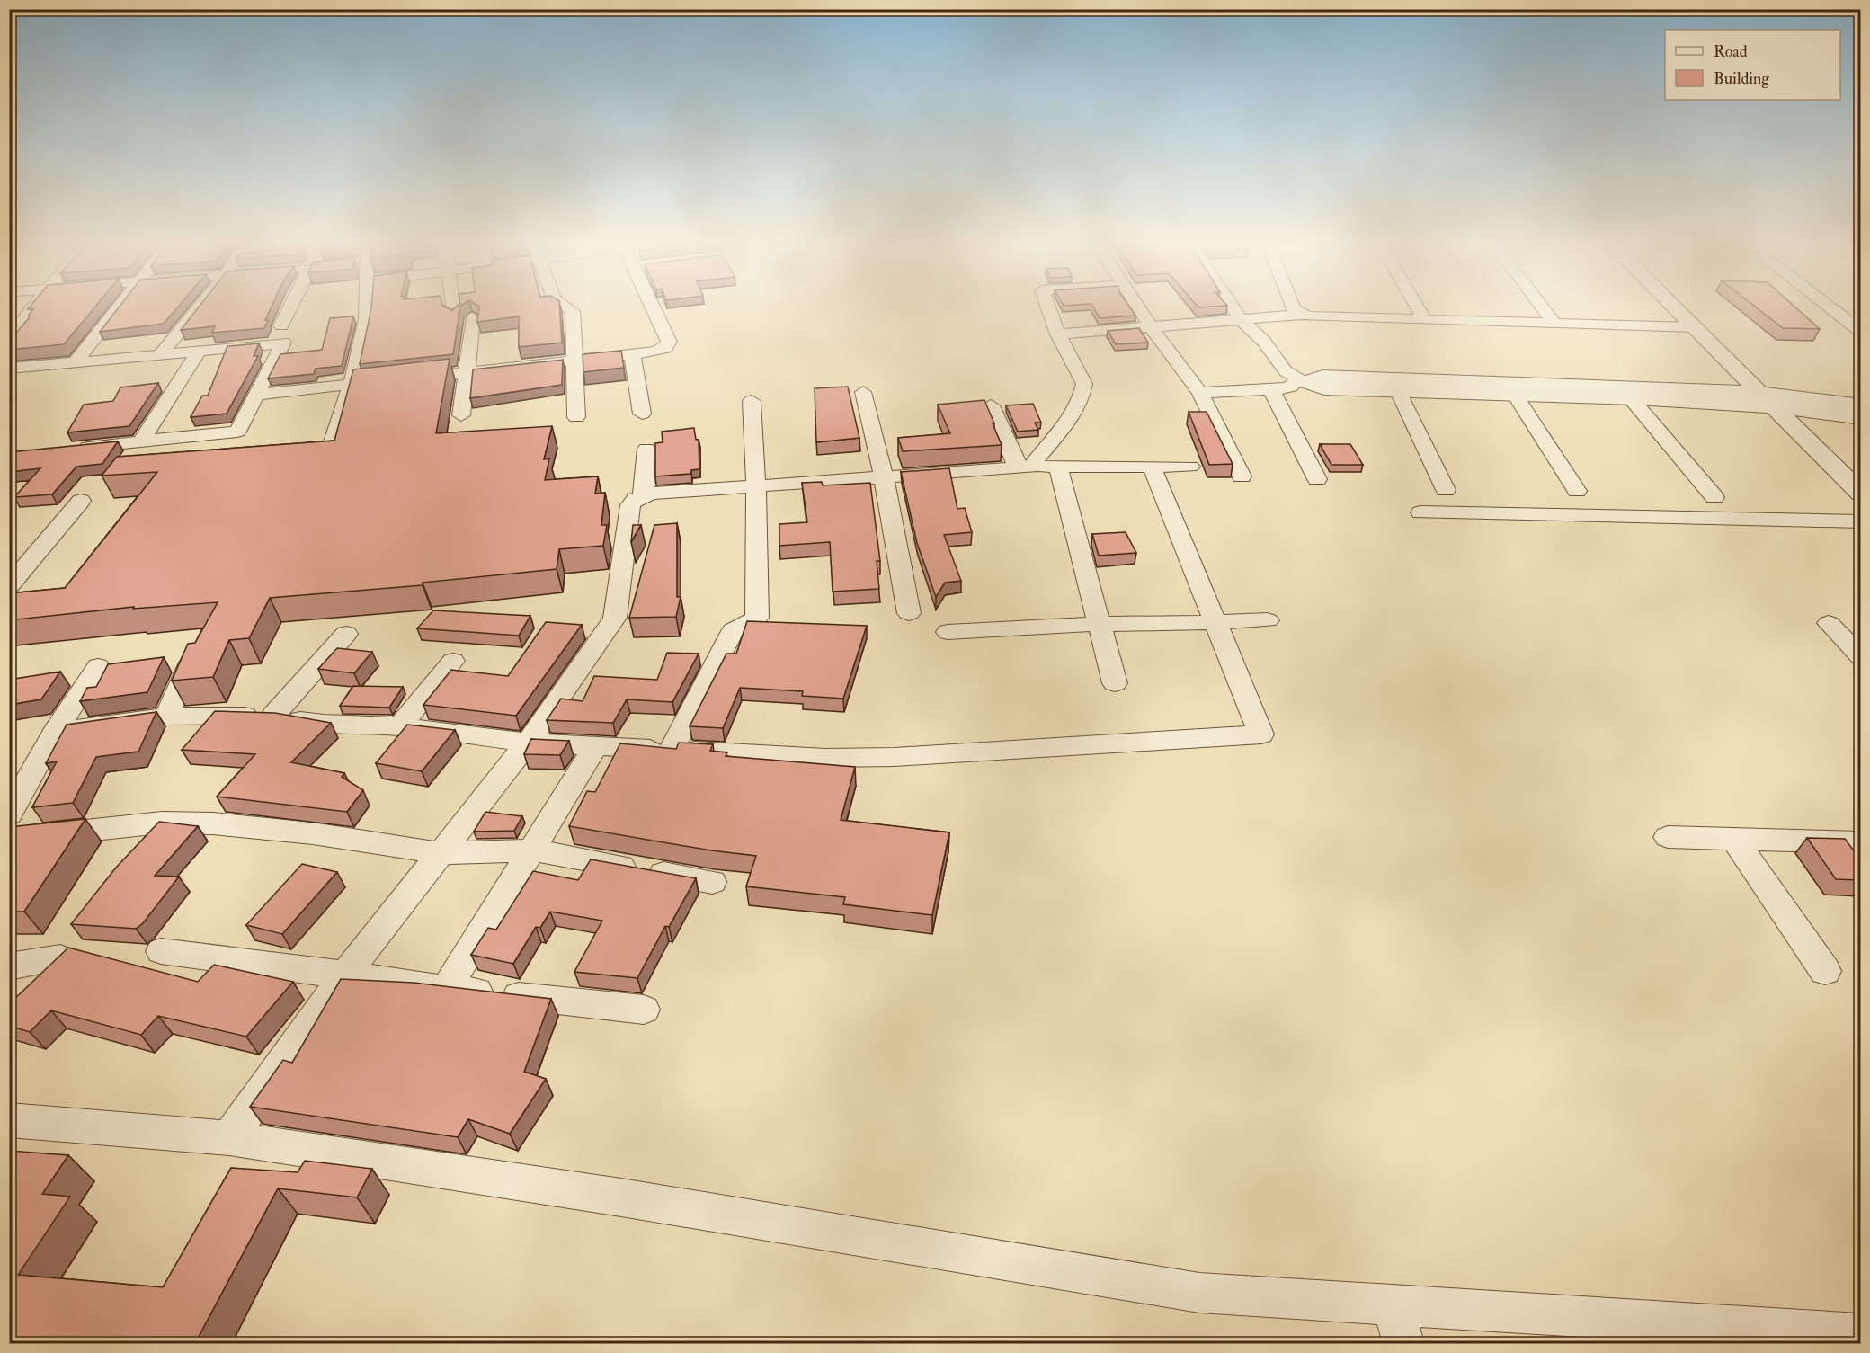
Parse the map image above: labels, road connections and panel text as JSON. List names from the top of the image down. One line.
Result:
{"legend":["Road","Building"]}
